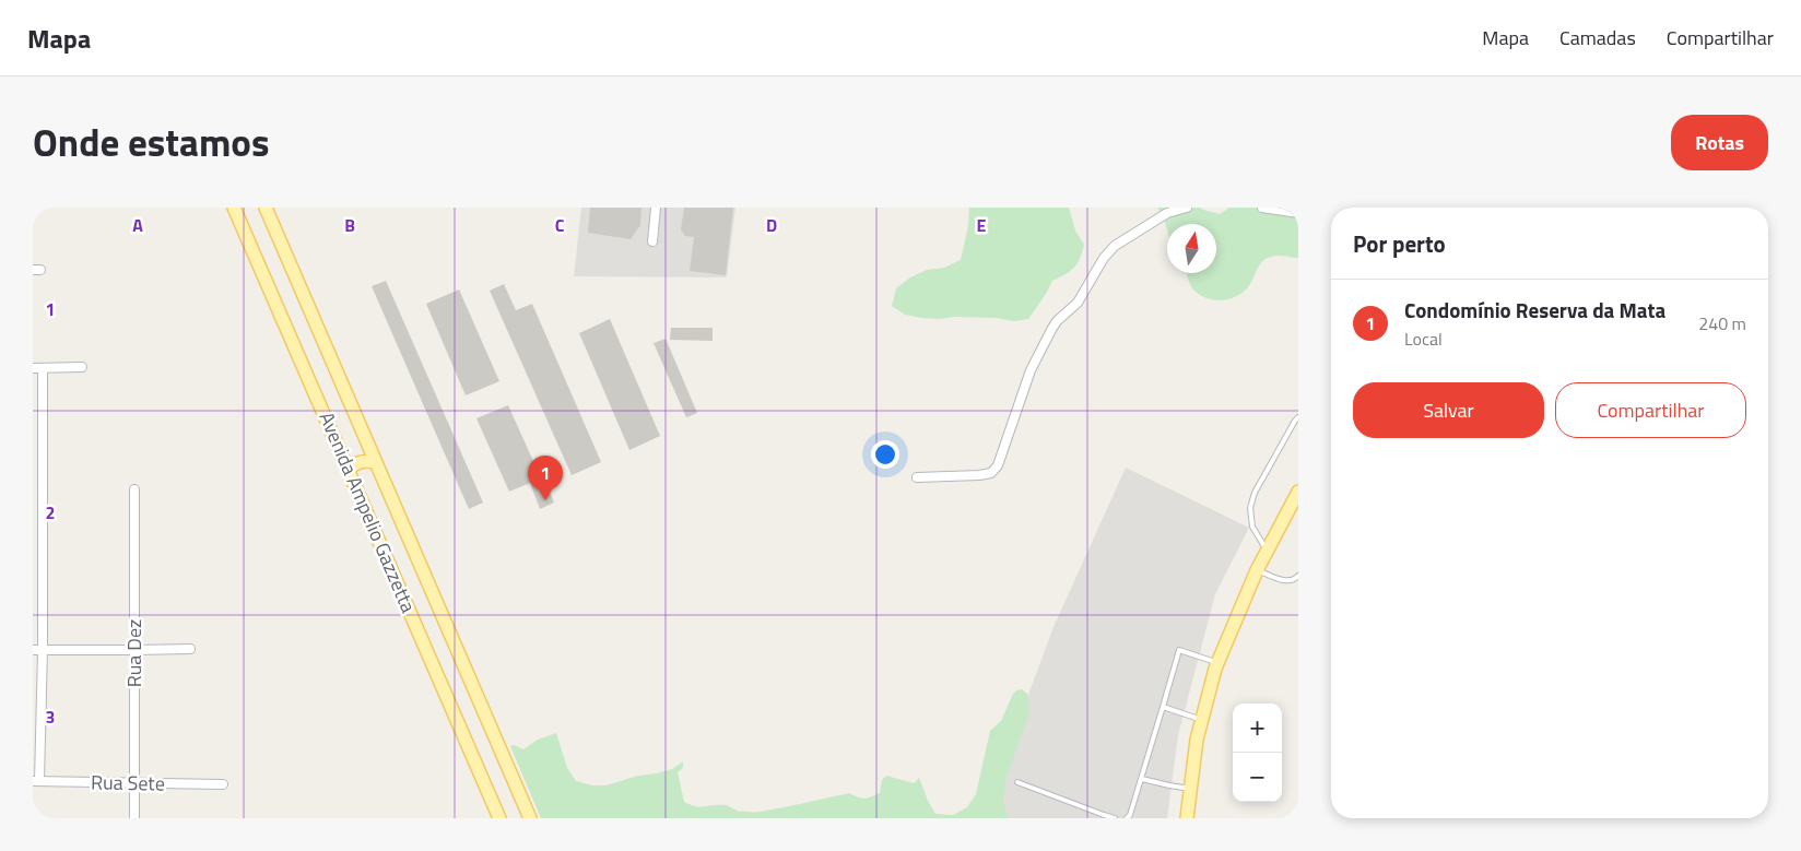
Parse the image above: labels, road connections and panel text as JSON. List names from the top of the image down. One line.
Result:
{"streets":{"main road":["Avenida Ampelio Gazzetta"],"street":["Rua Dez","Rua Sete"]},"crossings":[["Rua Dez","Rua Sete"]],"north":"top","page":{"header":"Mapa","nav":["Mapa","Camadas","Compartilhar"],"title":"Onde estamos","buttons":["Rotas",["Salvar","Compartilhar"]],"heading":"Por perto","list":[{"mark":"1","name":"Condomínio Reserva da Mata","note":"Local","value":"240 m"}],"pins":"1","map_buttons":["+","−"]},"grid":{"columns":["A","B","C","D","E"],"rows":["1","2","3"]}}
